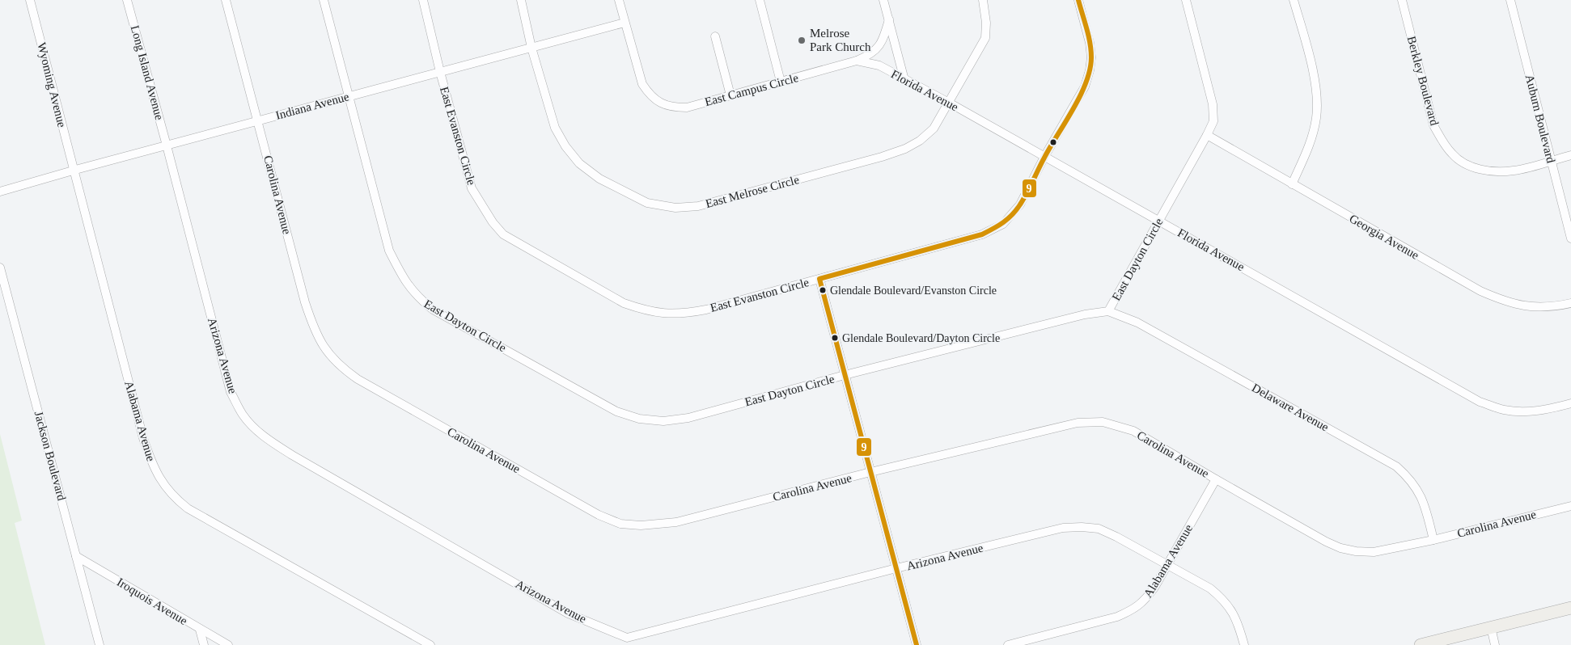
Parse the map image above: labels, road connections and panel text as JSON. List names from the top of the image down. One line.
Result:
{"streets":{"street":["Long Island Avenue","Berkley Boulevard","Wyoming Avenue","East Campus Circle","Florida Avenue","Indiana Avenue","Auburn Boulevard","East Evanston Circle","East Melrose Circle","Carolina Avenue","Georgia Avenue","East Dayton Circle","Arizona Avenue","Delaware Avenue","Alabama Avenue","Jackson Boulevard","Iroquois Avenue"]},"crossings":[["Long Island Avenue","Indiana Avenue"],["Long Island Avenue","Arizona Avenue"],["Berkley Boulevard","Auburn Boulevard"],["Wyoming Avenue","Indiana Avenue"],["Wyoming Avenue","Alabama Avenue"],["East Campus Circle","Florida Avenue"],["East Campus Circle","Indiana Avenue"],["Florida Avenue","East Evanston Circle"],["Florida Avenue","East Melrose Circle"],["Florida Avenue","East Dayton Circle"],["Indiana Avenue","East Evanston Circle"],["Indiana Avenue","East Melrose Circle"],["Indiana Avenue","Carolina Avenue"],["Indiana Avenue","East Dayton Circle"],["Indiana Avenue","Arizona Avenue"],["Indiana Avenue","Alabama Avenue"],["Carolina Avenue","Delaware Avenue"],["Carolina Avenue","Alabama Avenue"],["Georgia Avenue","East Dayton Circle"],["East Dayton Circle","Delaware Avenue"],["Arizona Avenue","Alabama Avenue"],["Jackson Boulevard","Iroquois Avenue"]],"places":["Melrose Park Church","Glendale Boulevard/Evanston Circle","Glendale Boulevard/Dayton Circle"],"lines":["transit line 9"]}
